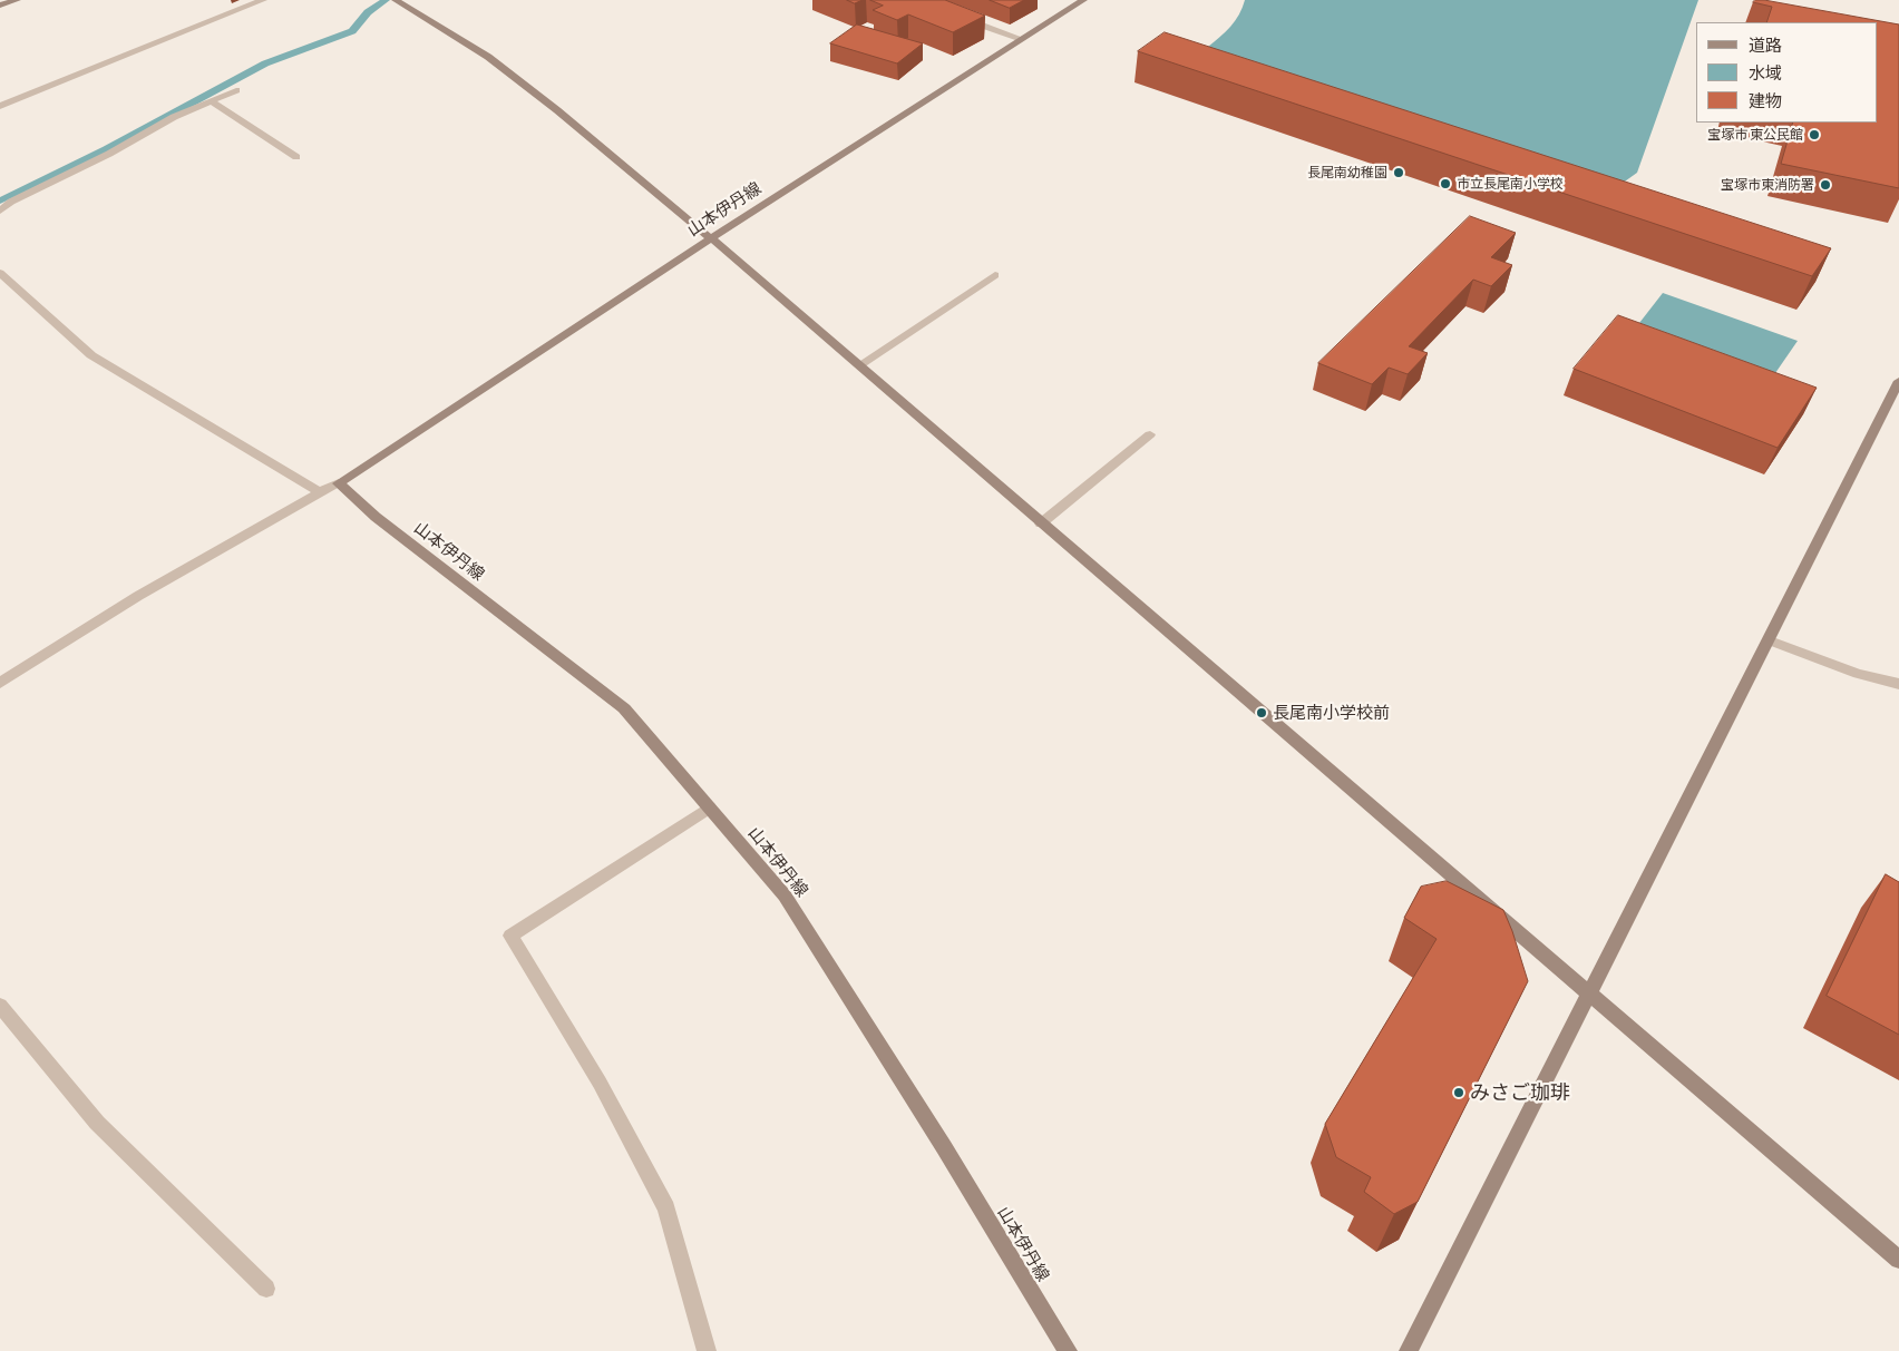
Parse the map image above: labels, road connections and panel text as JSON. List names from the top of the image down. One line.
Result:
{"streets":{"street":["山本伊丹線"]},"places":["宝塚市 東公民館","長尾南幼稚園","市立長尾南小学校","宝塚市東消防署","長尾南小学校前","みさご珈琲"],"legend":["道路","水域","建物"]}
